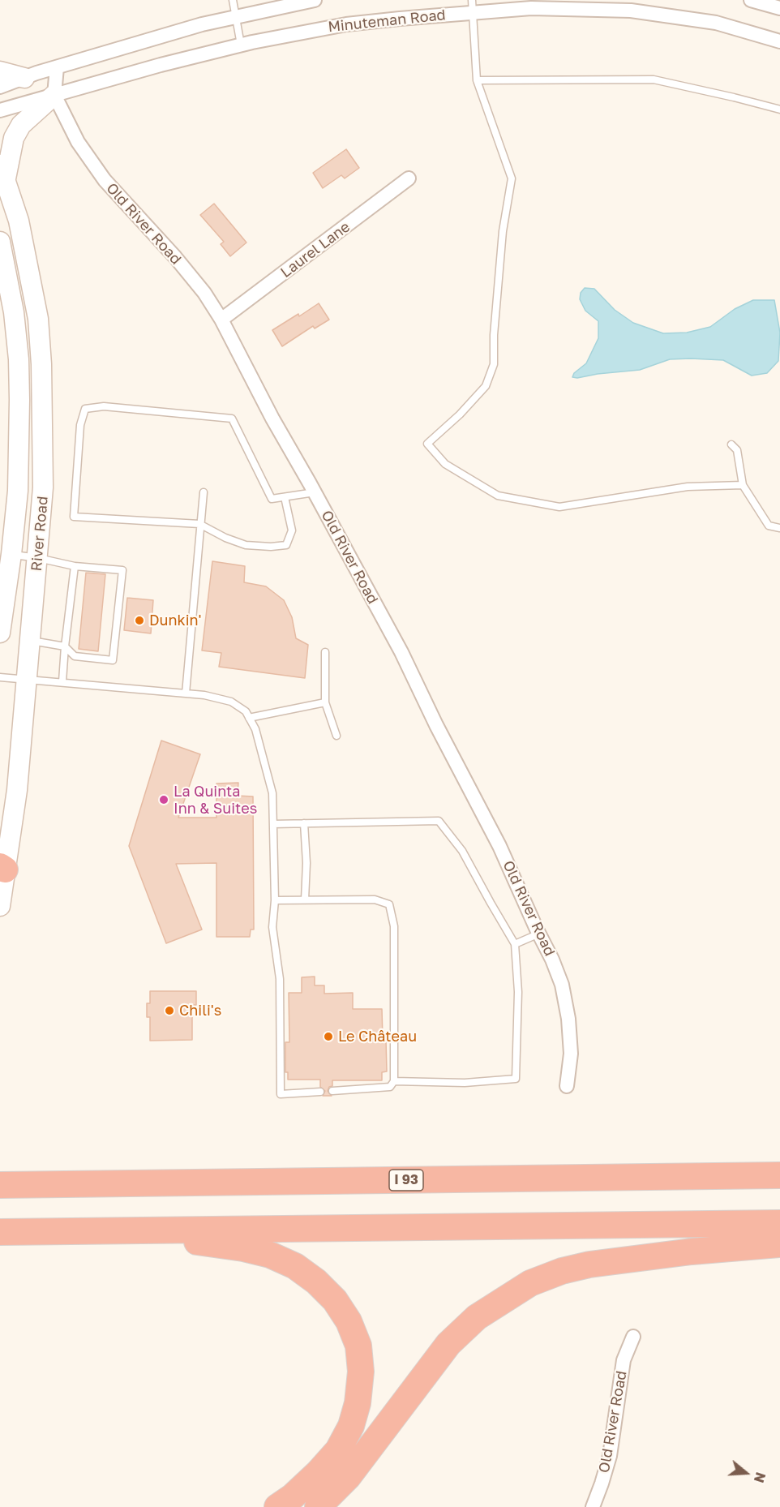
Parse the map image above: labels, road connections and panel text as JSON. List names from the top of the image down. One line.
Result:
{"streets":{"highway":["I 93"],"main road":["River Road"],"street":["Minuteman Road","Old River Road","Laurel Lane"]},"crossings":[["Minuteman Road","Old River Road"],["Old River Road","Laurel Lane"]],"places":["Dunkin'","La Quinta Inn & Suites","Chili's","Le Château"],"north":"right"}
